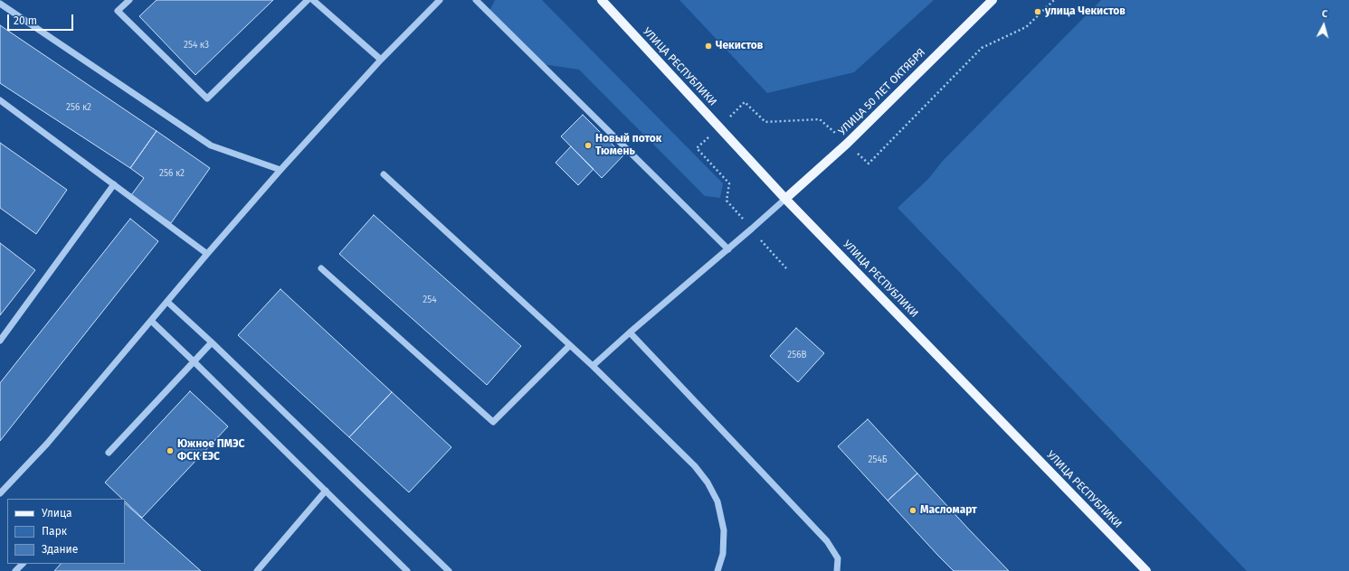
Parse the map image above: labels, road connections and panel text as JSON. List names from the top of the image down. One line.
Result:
{"streets":{"main road":["УЛИЦА РЕСПУБЛИКИ","УЛИЦА 50 ЛЕТ ОКТЯБРЯ"]},"crossings":[["УЛИЦА РЕСПУБЛИКИ","УЛИЦА 50 ЛЕТ ОКТЯБРЯ"]],"places":["улица Чекистов","Чекистов","Новый поток Тюмень","Южное ПМЭС ФСК ЕЭС","Масломарт"],"house_numbers":["254 к3","256 к2","256 к2","254","256В","254Б"],"legend":["Улица","Парк","Здание"],"scale_bar":"20 m","north":"top"}
